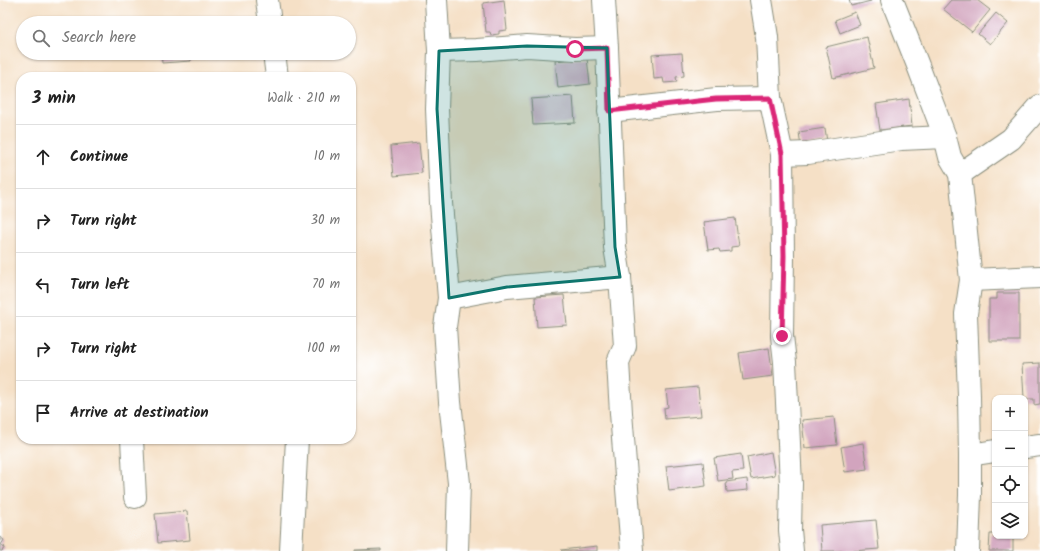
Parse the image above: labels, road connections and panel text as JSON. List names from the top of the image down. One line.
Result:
{"page":{"search":"Search here","heading":["3 min","Walk · 210 m"],"list":[["Continue","10 m"],["Turn right","30 m"],["Turn left","70 m"],["Turn right","100 m"],"Arrive at destination"],"map_buttons":["+","−"]}}
